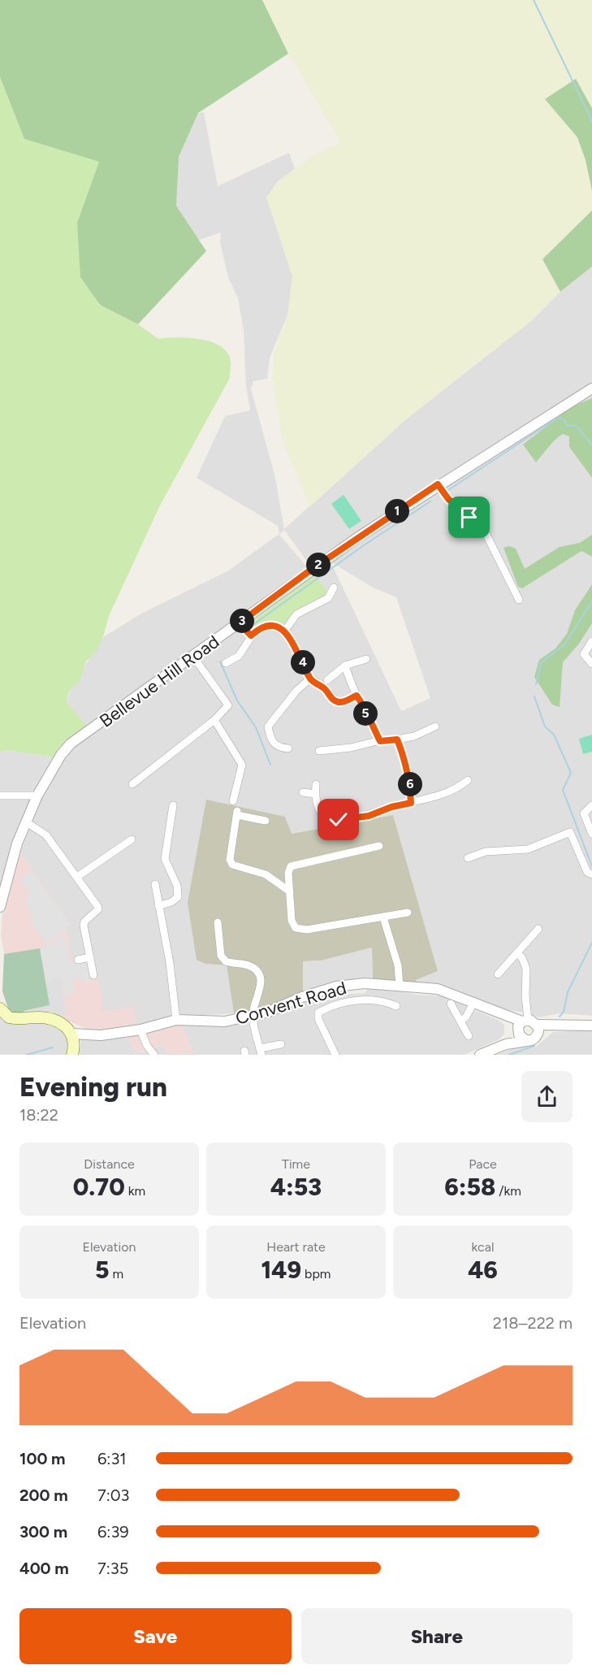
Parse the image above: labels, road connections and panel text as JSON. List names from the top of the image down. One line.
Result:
{"streets":{"street":["Bellevue Hill Road","Convent Road"]},"page":{"pins":["1","2","3","4","5","6"],"heading":["Evening run","18:22"],"stats":[["Distance","0.70 km"],["Time","4:53"],["Pace","6:58 /km"],["Elevation","5 m"],["Heart rate","149 bpm"],["kcal","46"]],"chart":["Elevation","218–222 m"],"list":[{"name":"100 m","note":"6:31"},{"name":"200 m","note":"7:03"},{"name":"300 m","note":"6:39"},{"name":"400 m","note":"7:35"}],"buttons":["Save","Share"]}}
